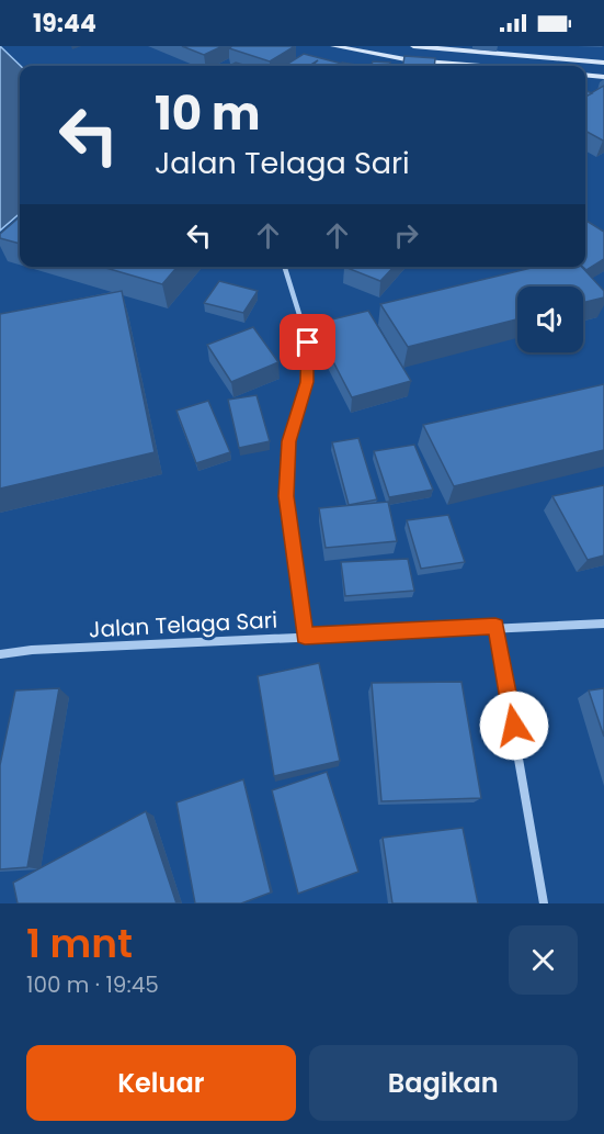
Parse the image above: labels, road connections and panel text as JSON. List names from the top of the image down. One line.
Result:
{"streets":{"street":["Jalan Telaga Sari"]},"page":{"status":"19:44","turn":["10 m","Jalan Telaga Sari"],"heading":["1 mnt","100 m · 19:45"],"buttons":["Keluar","Bagikan"]}}
